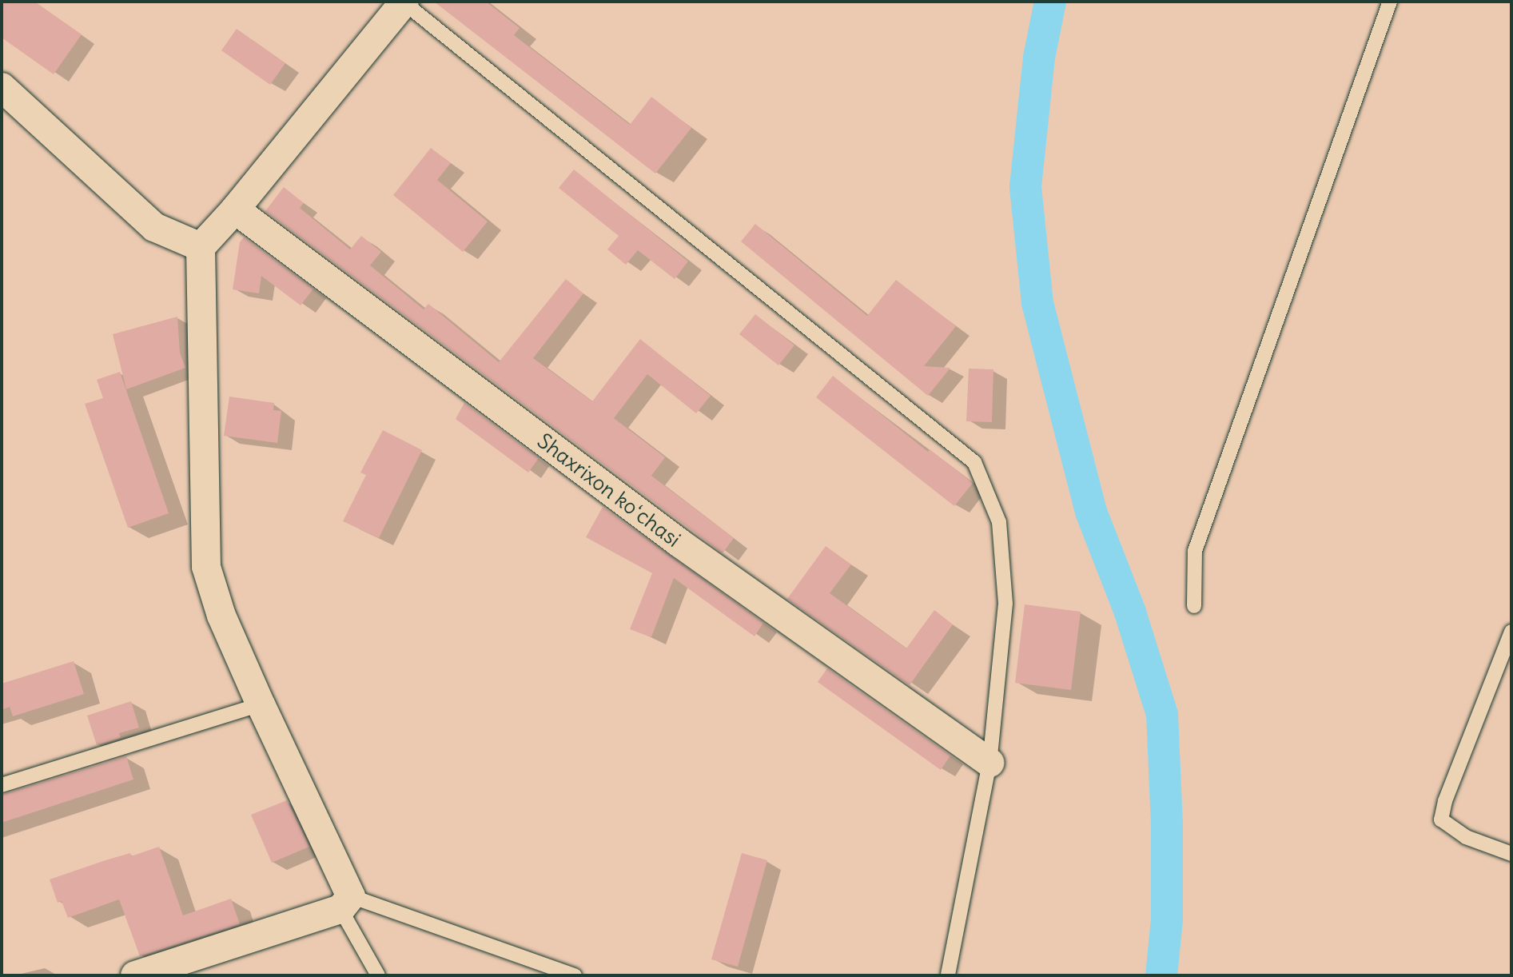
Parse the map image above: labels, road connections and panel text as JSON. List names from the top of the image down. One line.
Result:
{"streets":{"street":["Shaxrixon koʻchasi"]}}
